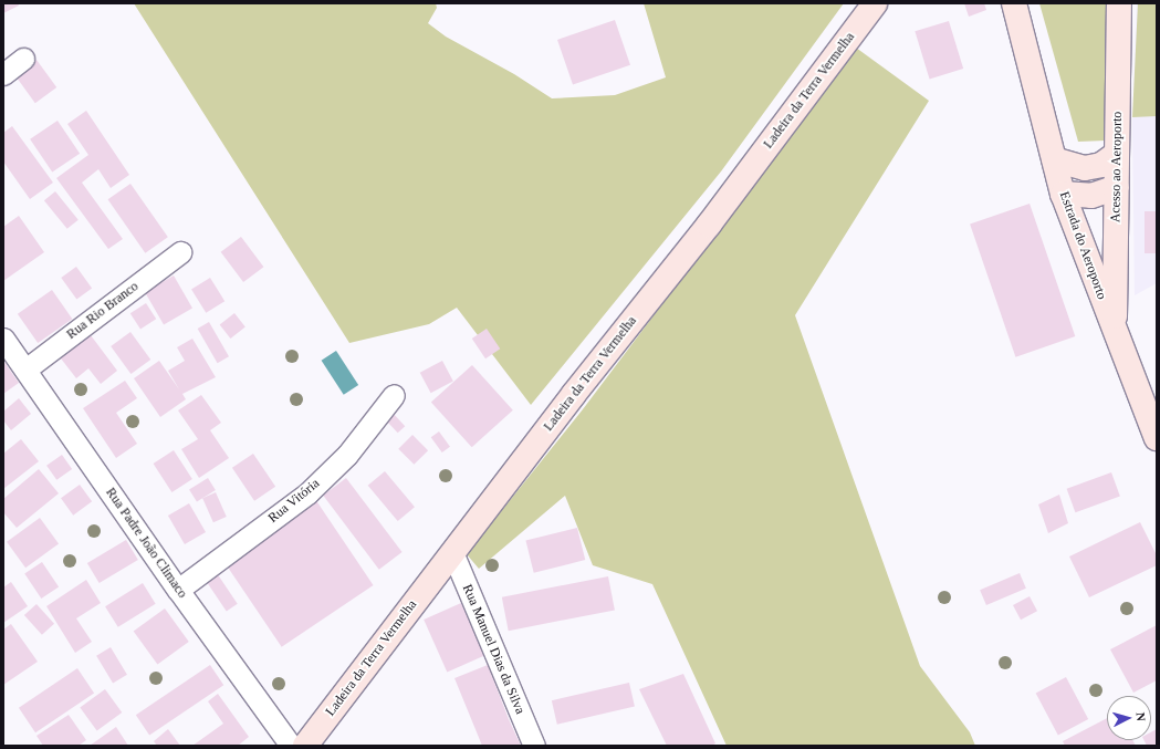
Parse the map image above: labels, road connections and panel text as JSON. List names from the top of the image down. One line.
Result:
{"streets":{"main road":["Ladeira da Terra Vermelha","Acesso ao Aeroporto","Estrada do Aeroporto"],"street":["Rua Rio Branco","Rua Vitória","Rua Padre João Climaco","Rua Manuel Dias da Silva"]},"crossings":[["Ladeira da Terra Vermelha","Rua Manuel Dias da Silva"],["Acesso ao Aeroporto","Estrada do Aeroporto"],["Rua Rio Branco","Rua Padre João Climaco"],["Rua Vitória","Rua Padre João Climaco"]],"north":"right"}
